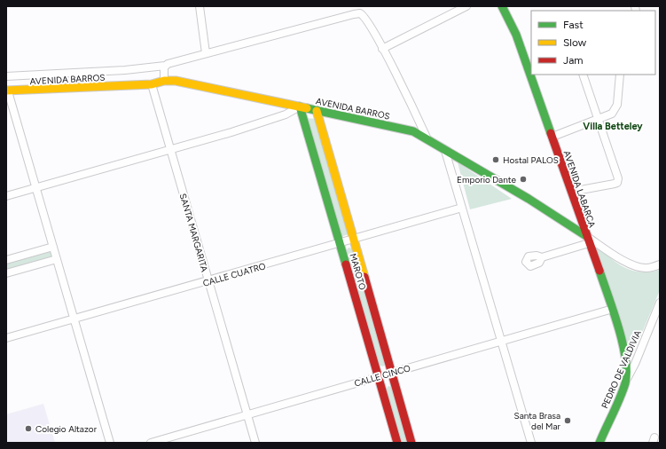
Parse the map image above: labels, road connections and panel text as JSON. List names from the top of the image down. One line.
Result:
{"streets":{"street":["AVENIDA BARROS","AVENIDA LABARCA","SANTA MARGARITA","MAROTO","CALLE CUATRO","PEDRO DE VALDIVIA","CALLE CINCO"]},"crossings":[["AVENIDA BARROS","AVENIDA LABARCA"],["AVENIDA BARROS","SANTA MARGARITA"],["AVENIDA BARROS","MAROTO"],["AVENIDA LABARCA","PEDRO DE VALDIVIA"],["AVENIDA LABARCA","CALLE CINCO"],["SANTA MARGARITA","CALLE CUATRO"],["SANTA MARGARITA","CALLE CINCO"],["MAROTO","CALLE CUATRO"],["MAROTO","CALLE CINCO"]],"districts":["Villa Betteley"],"places":["Hostal PALOS","Emporio Dante","Santa Brasa del Mar","Colegio Altazor"],"legend":["Fast","Slow","Jam"]}
